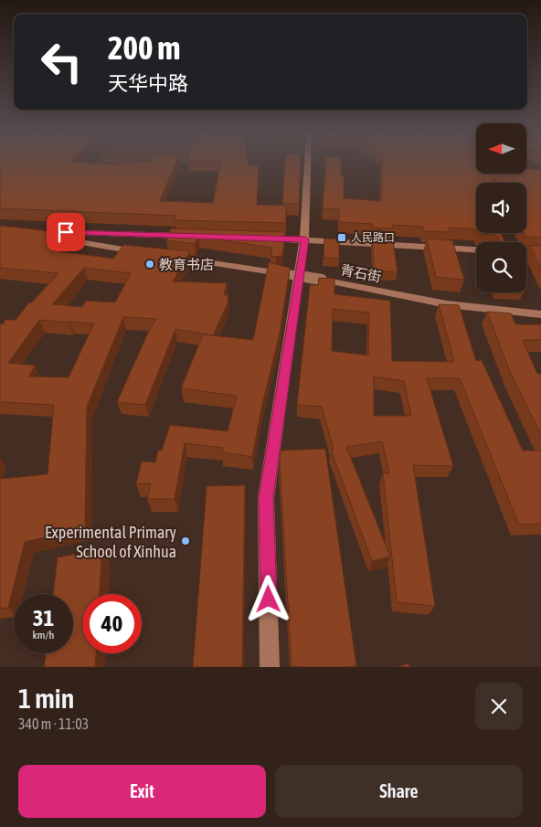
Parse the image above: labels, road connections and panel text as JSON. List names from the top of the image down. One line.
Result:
{"streets":{"street":["青石街"]},"places":{"transit":["人民路口"],"other":["教育书店","Experimental Primary School of Xinhua"]},"north":"left","page":{"turn":["200 m","天华中路"],"speed":"31 km/h","limit":"40","heading":["1 min","340 m · 11:03"],"buttons":["Exit","Share"]}}
